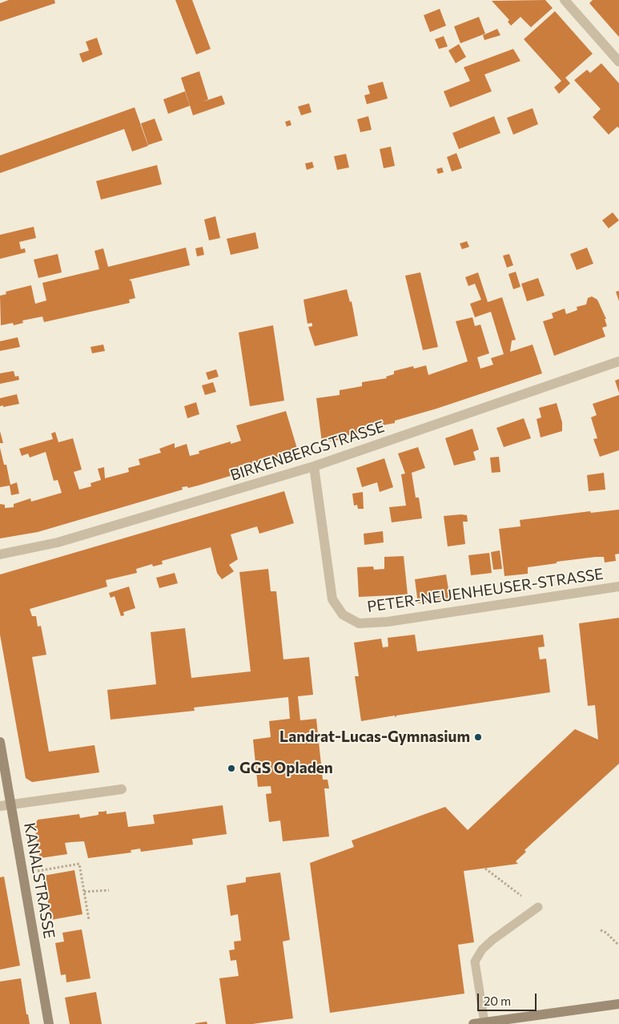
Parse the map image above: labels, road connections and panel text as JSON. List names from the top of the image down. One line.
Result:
{"streets":{"street":["BIRKENBERGSTRASSE","PETER-NEUENHEUSER-STRASSE","KANALSTRASSE"]},"crossings":[["BIRKENBERGSTRASSE","PETER-NEUENHEUSER-STRASSE"]],"places":["Landrat-Lucas-Gymnasium","GGS Opladen"],"scale_bar":"20 m"}
